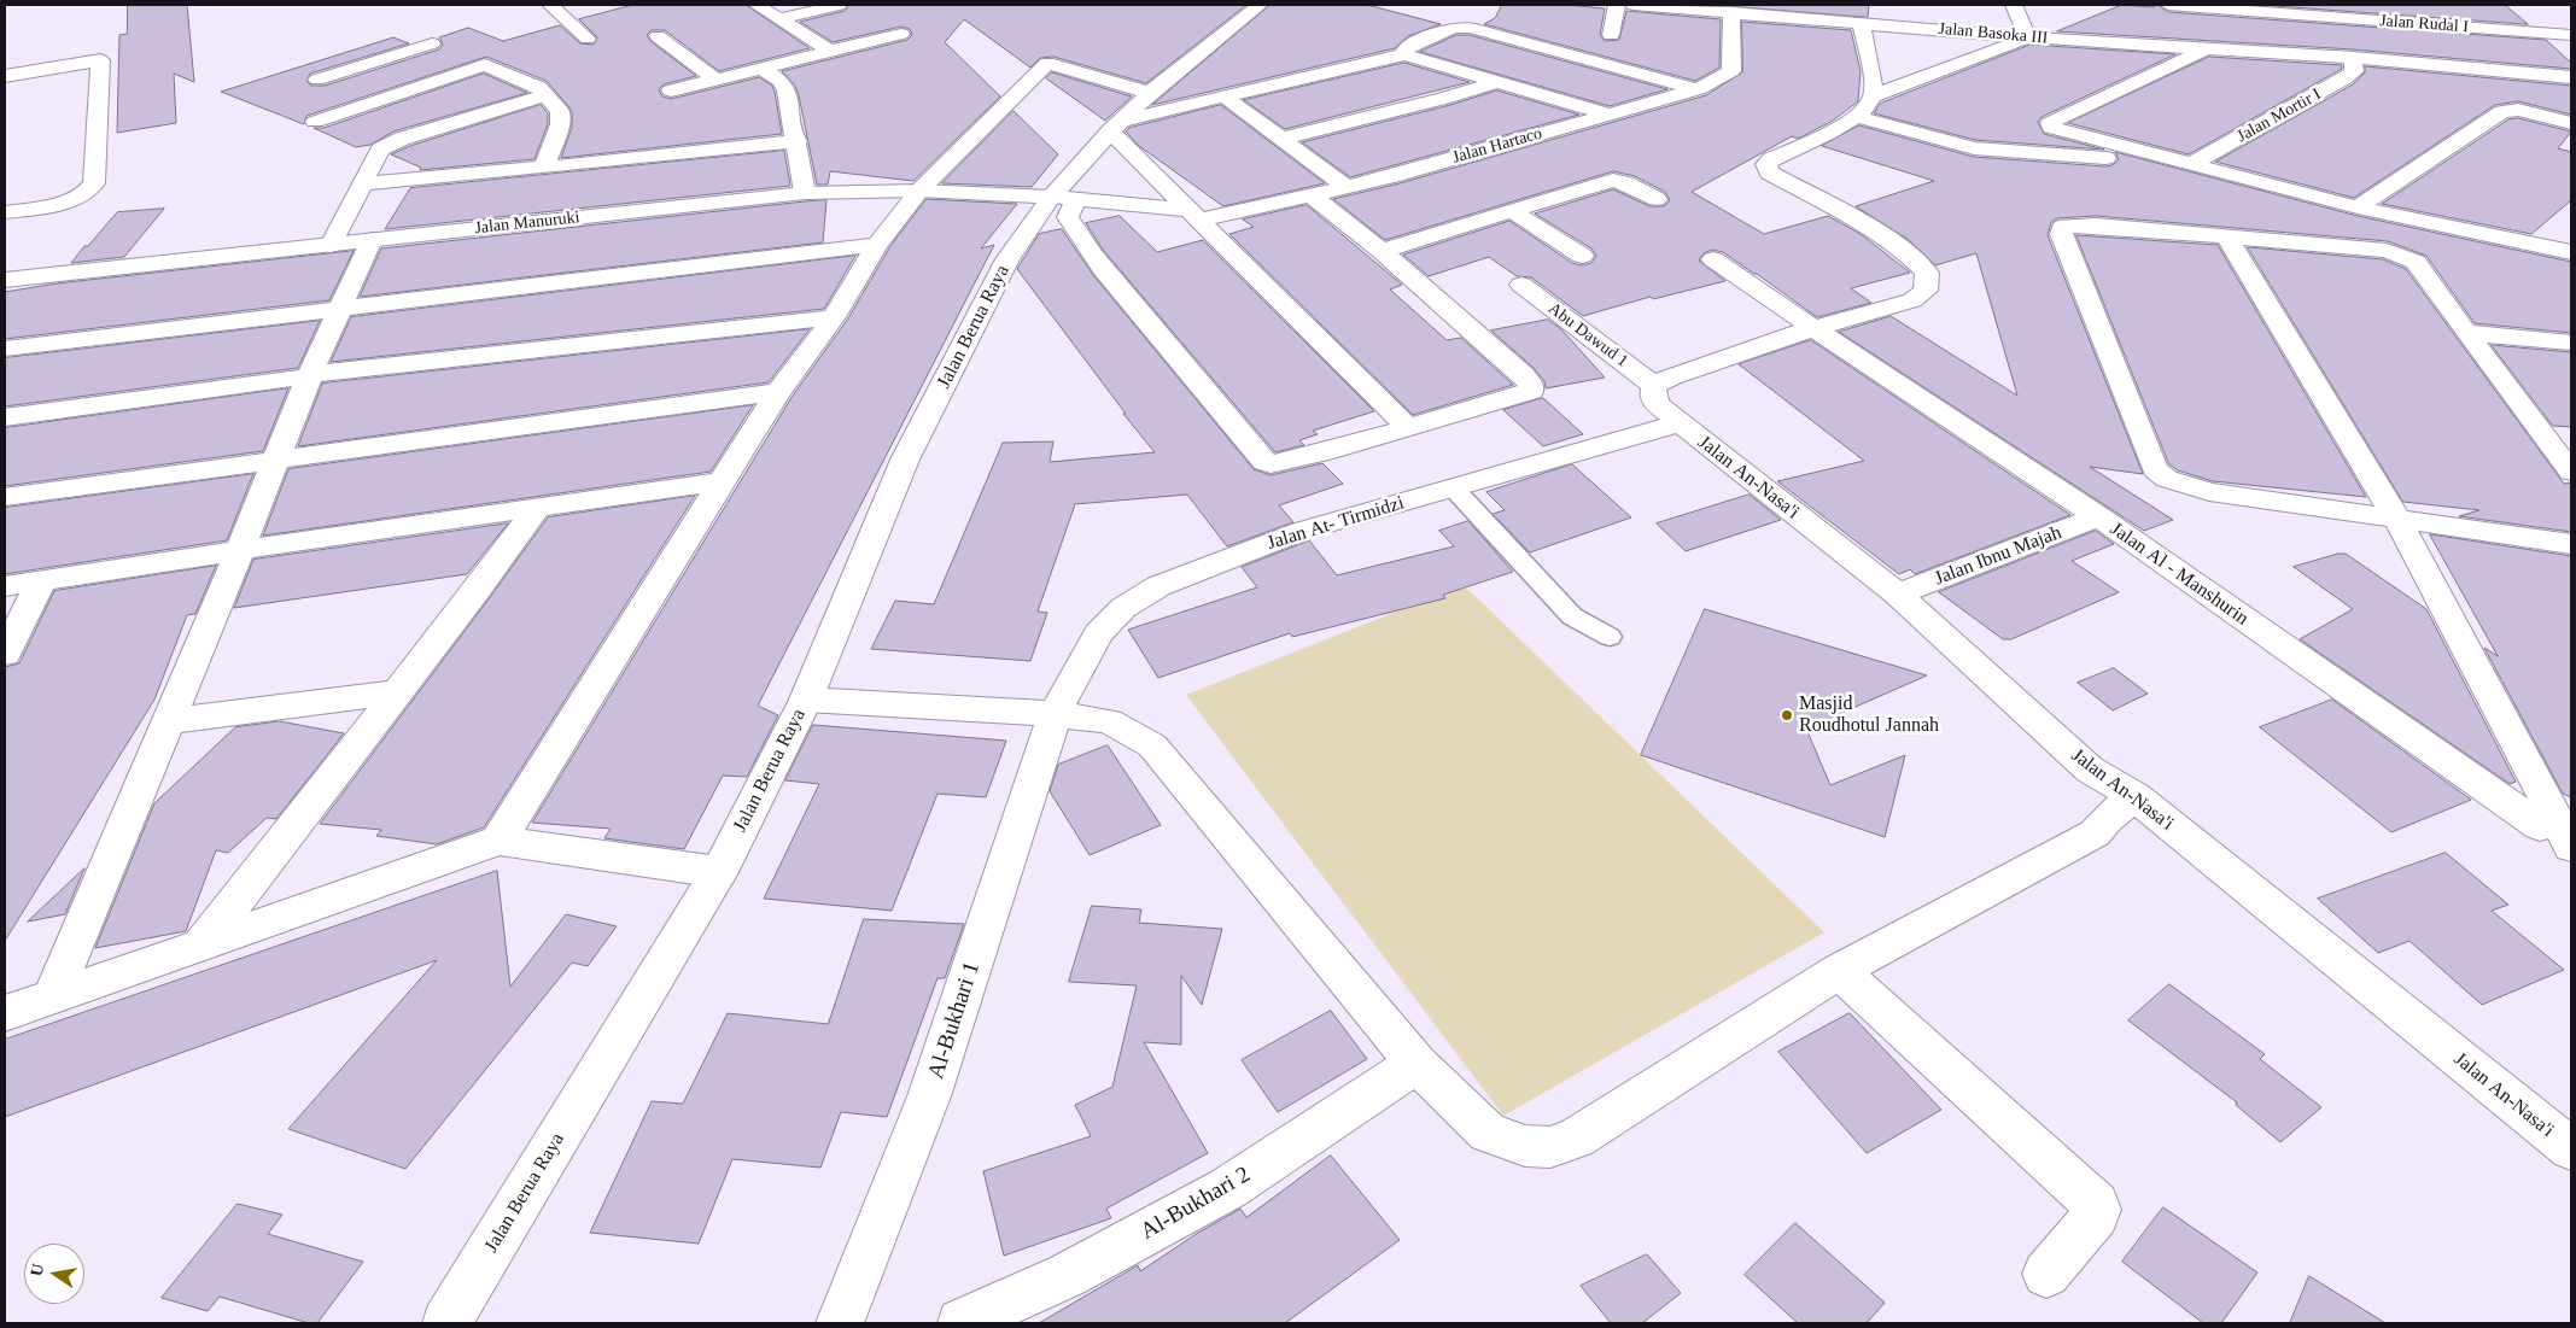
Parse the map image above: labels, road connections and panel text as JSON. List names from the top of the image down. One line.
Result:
{"streets":{"street":["Jalan Rudal I","Jalan Basoka III","Jalan Mortir I","Jalan Hartaco","Jalan Manuruki","Jalan Berua Raya","Abu Dawud 1","Jalan An-Nasa'i","Jalan At- Tirmidzi","Jalan Ibnu Majah","Jalan Al - Manshurin","Al-Bukhari 1","Al-Bukhari 2"]},"crossings":[["Jalan Basoka III","Jalan Mortir I"],["Jalan Basoka III","Jalan Hartaco"],["Jalan Hartaco","Jalan Manuruki"],["Jalan Hartaco","Jalan Berua Raya"],["Jalan Manuruki","Jalan Berua Raya"],["Abu Dawud 1","Jalan An-Nasa'i"],["Jalan An-Nasa'i","Jalan At- Tirmidzi"],["Jalan An-Nasa'i","Jalan Ibnu Majah"],["Jalan At- Tirmidzi","Al-Bukhari 1"],["Jalan Ibnu Majah","Jalan Al - Manshurin"]],"places":["Masjid Roudhotul Jannah"],"north":"left"}
